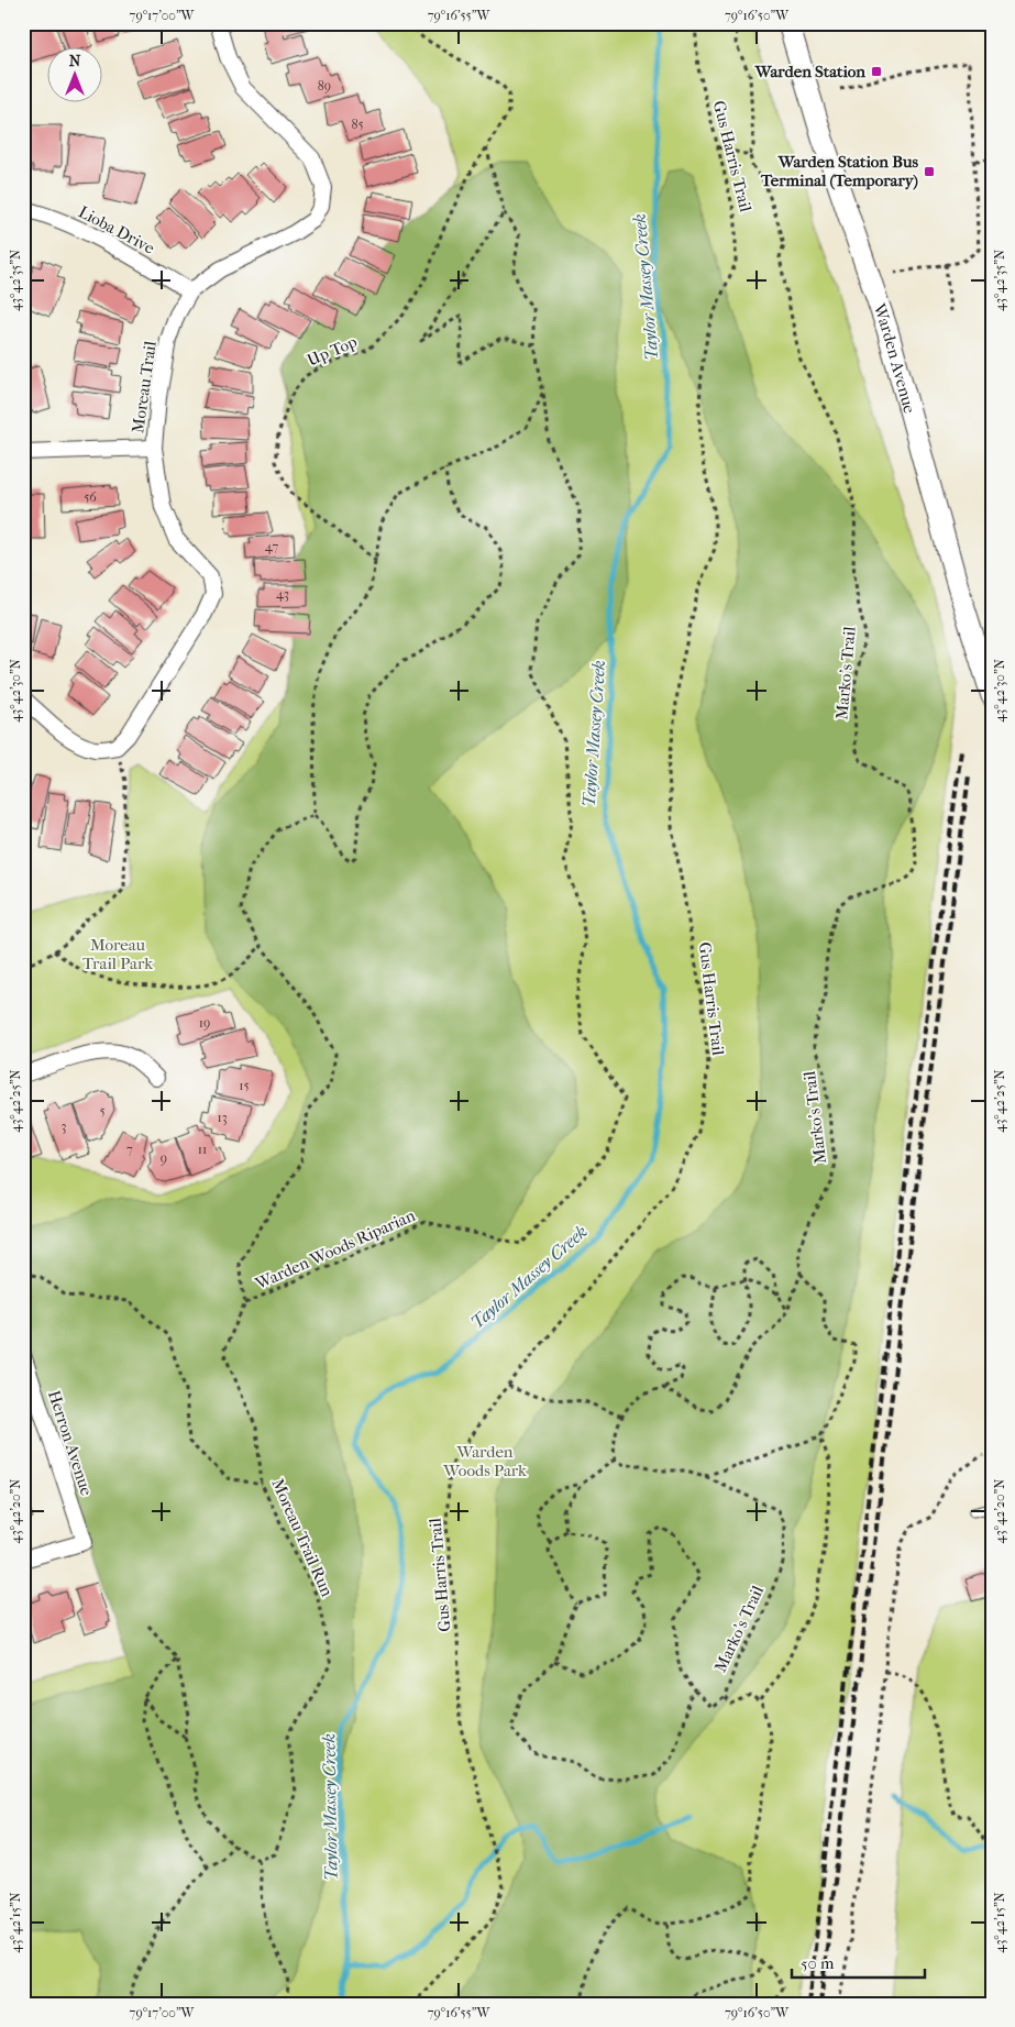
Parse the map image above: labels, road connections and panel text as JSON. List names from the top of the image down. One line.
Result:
{"streets":{"main road":["Warden Avenue"],"street":["Lioba Drive","Moreau Trail","Herron Avenue"],"path":["Gus Harris Trail","Up Top","Marko's Trail","Warden Woods Riparian","Moreau Trail Run"]},"crossings":[["Lioba Drive","Moreau Trail"],["Warden Woods Riparian","Moreau Trail Run"]],"water":["Taylor Massey Creek"],"parks":["Moreau Trail Park","Warden Woods Park"],"places":{"transit":["Warden Station","Warden Station Bus Terminal (Temporary)"]},"house_numbers":["89","85","56","47","43","19","15","5","13","3","7","11","9"],"scale_bar":"50 m","north":"top","coordinates":["79°17'00\"W","79°16'55\"W","79°16'50\"W","43°42'35\"N","43°42'30\"N","43°42'25\"N","43°42'20\"N","43°42'15\"N"]}
